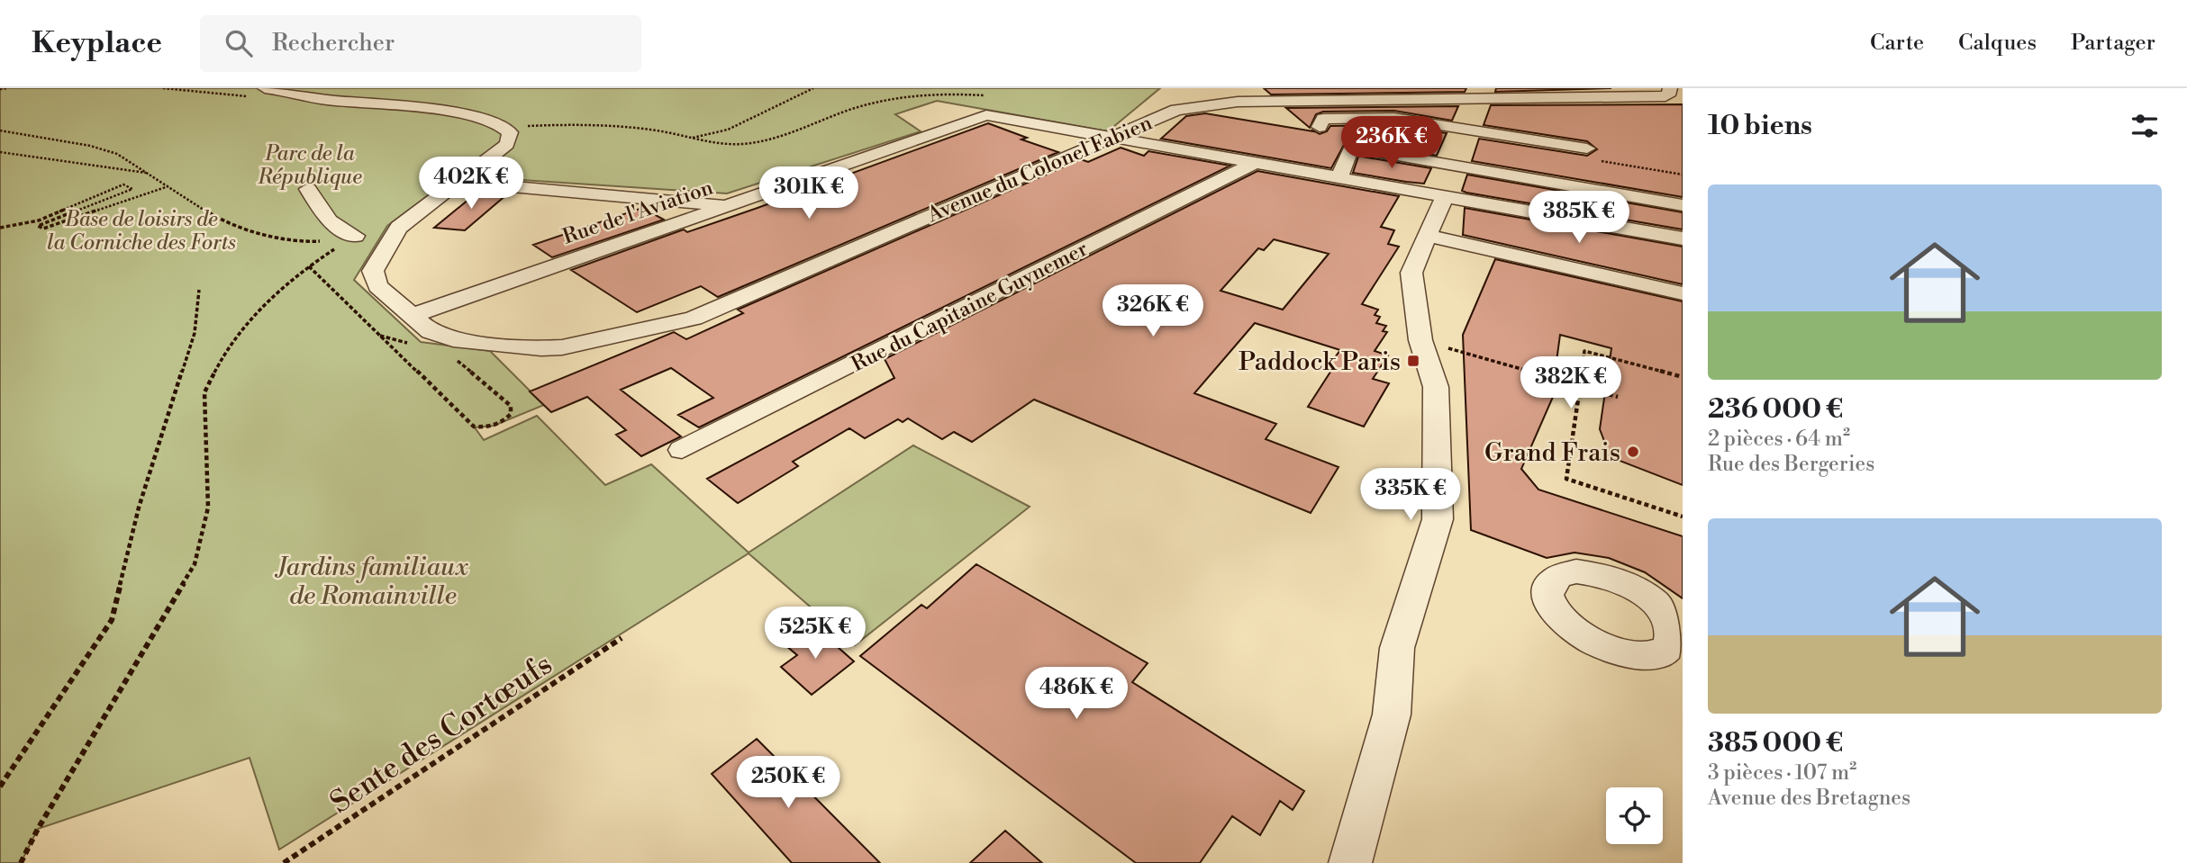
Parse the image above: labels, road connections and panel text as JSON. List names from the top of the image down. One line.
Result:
{"streets":{"street":["Avenue du Colonel Fabien","Rue de l'Aviation","Rue du Capitaine Guynemer"],"path":["Sente des Cortœufs"]},"crossings":[["Avenue du Colonel Fabien","Rue de l'Aviation"]],"parks":["Parc de la République","Base de loisirs de la Corniche des Forts","Jardins familiaux de Romainville"],"places":{"transit":["Paddock Paris"],"other":["Grand Frais"]},"page":{"header":"Keyplace","search":"Rechercher","nav":["Carte","Calques","Partager"],"heading":"10 biens","price":["236K €","402K €","301K €","385K €","326K €","382K €","335K €","525K €","486K €","250K €"],"list":[{"name":"236 000 €","note":"2 pièces · 64 m² · Rue des Bergeries"},{"name":"385 000 €","note":"3 pièces · 107 m² · Avenue des Bretagnes"}]}}
